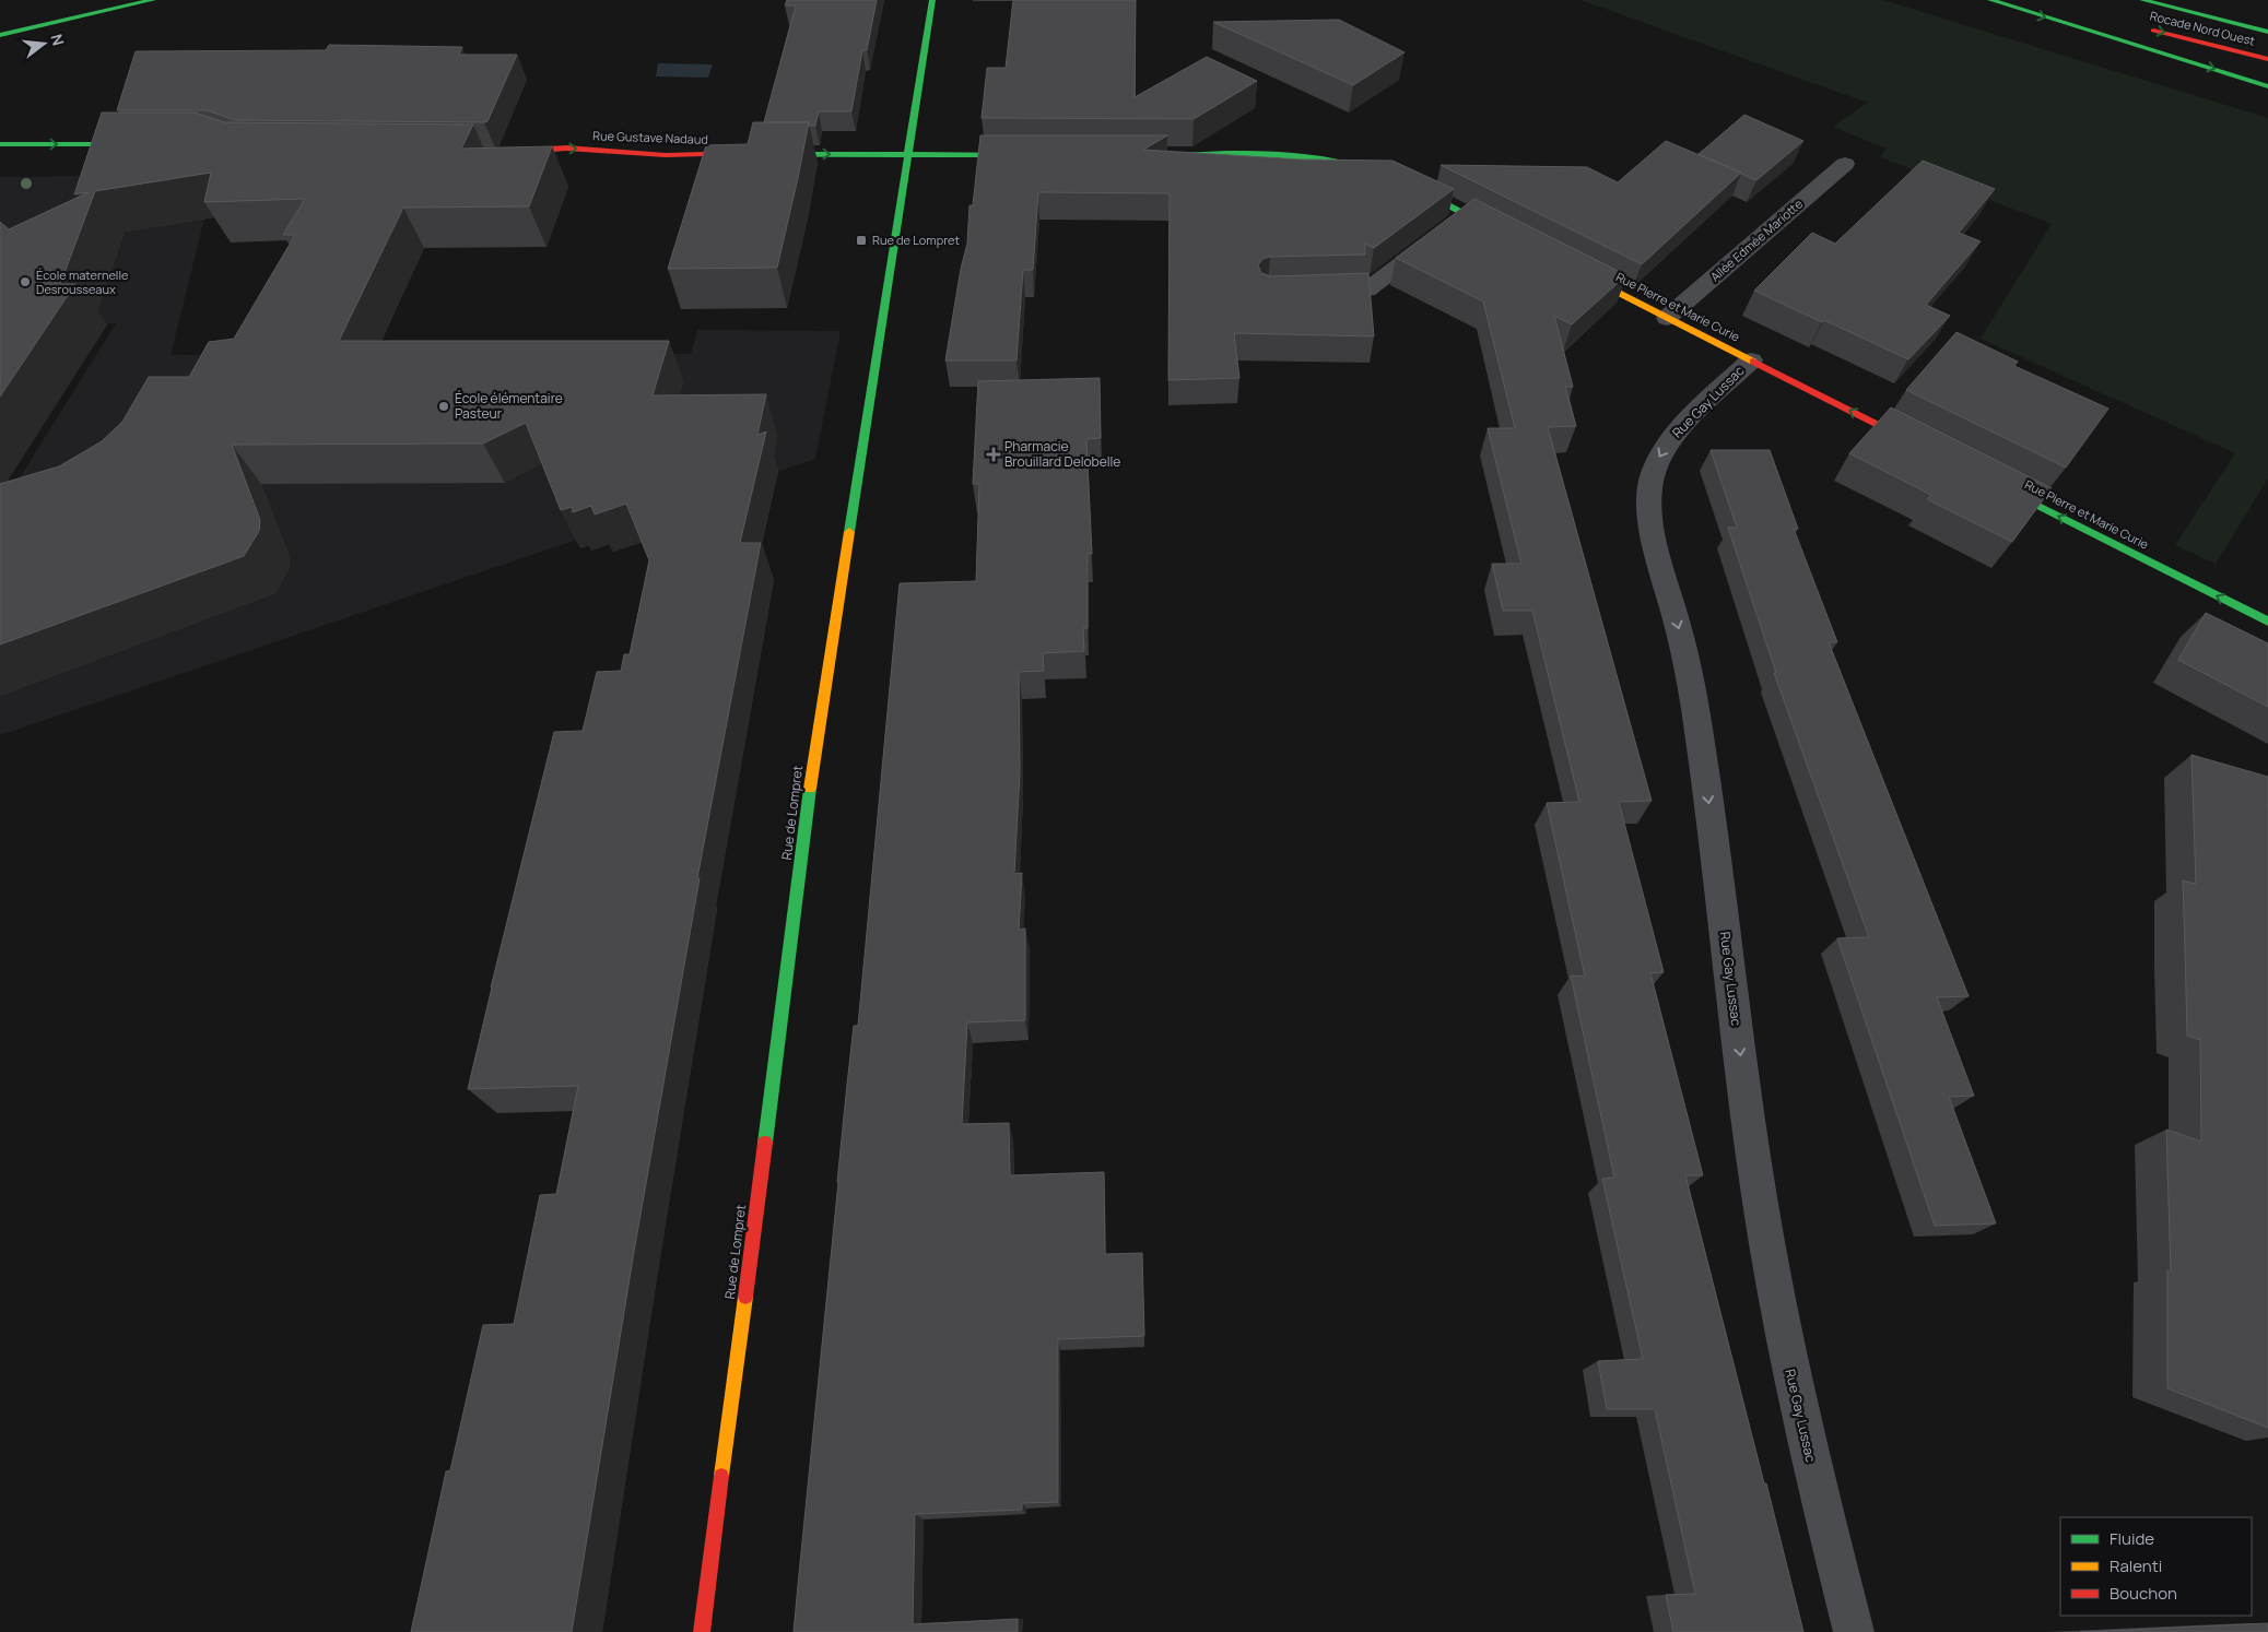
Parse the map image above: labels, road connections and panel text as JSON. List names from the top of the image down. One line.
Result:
{"streets":{"main road":["Rocade Nord Ouest","Rue Gustave Nadaud","Rue Pierre et Marie Curie","Rue de Lompret"],"street":["Allée Edmée Mariotte","Rue Gay Lussac"]},"crossings":[["Rue Gustave Nadaud","Rue de Lompret"],["Allée Edmée Mariotte","Rue Pierre et Marie Curie"],["Rue Pierre et Marie Curie","Rue Gay Lussac"]],"one_way":["Rue Gustave Nadaud","Rue Pierre et Marie Curie","Rue Gay Lussac"],"places":{"transit":["Rue de Lompret"],"other":["École maternelle Desrousseaux","École élémentaire Pasteur"],"health":["Pharmacie Brouillard Delobelle"]},"legend":["Fluide","Ralenti","Bouchon"],"north":"right"}
